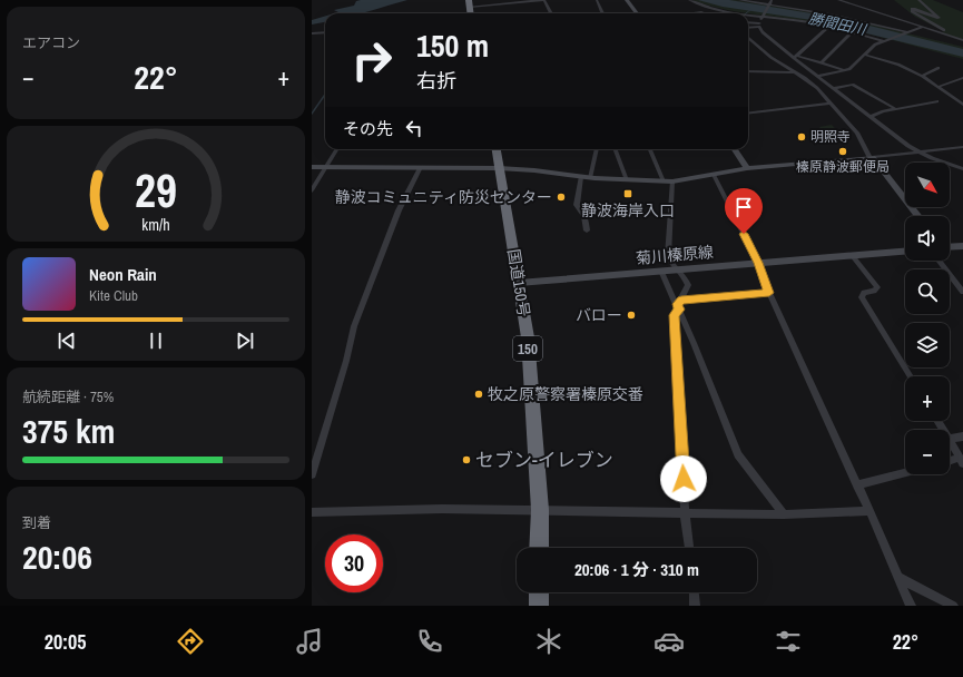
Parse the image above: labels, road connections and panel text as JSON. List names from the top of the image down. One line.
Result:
{"streets":{"highway":["国道150号","150"],"street":["菊川榛原線"]},"crossings":[["菊川榛原線","国道150号"]],"water":["勝間田川"],"places":{"other":["明照寺","榛原静波郵便局","静波コミュニティ防災センター","バロー","牧之原警察署榛原交番","セブン-イレブン"],"transit":["静波海岸入口"]},"north":"bottom right","page":{"tile":["エアコン",["航続距離 · 75%","375 km"],["到着","20:06"]],"turn":["150 m","右折"],"heat":["−","22°","+"],"then":"その先","map_buttons":["+","−"],"song":["Neon Rain","Kite Club"],"limit":"30","trip":"20:06 · 1 分 · 310 m","tabs":["20:05","22°"],"gauge":["29","km/h"]}}
